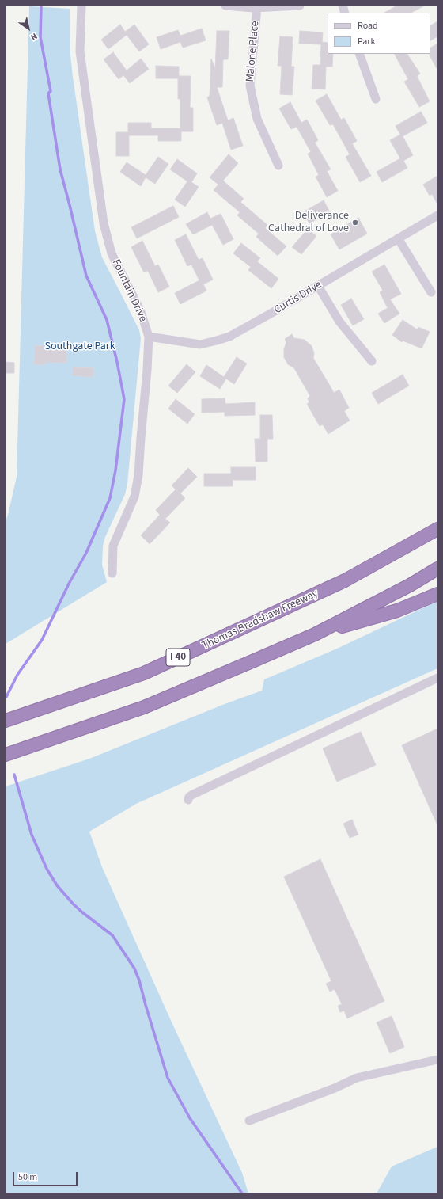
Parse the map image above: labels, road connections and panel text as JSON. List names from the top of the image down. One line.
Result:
{"streets":{"highway":["Thomas Bradshaw Freeway","I 40"],"street":["Malone Place","Fountain Drive","Curtis Drive"]},"crossings":[["Fountain Drive","Curtis Drive"]],"parks":["Southgate Park"],"places":["Deliverance Cathedral of Love"],"legend":["Road","Park"],"scale_bar":"50 m","north":"bottom right"}
